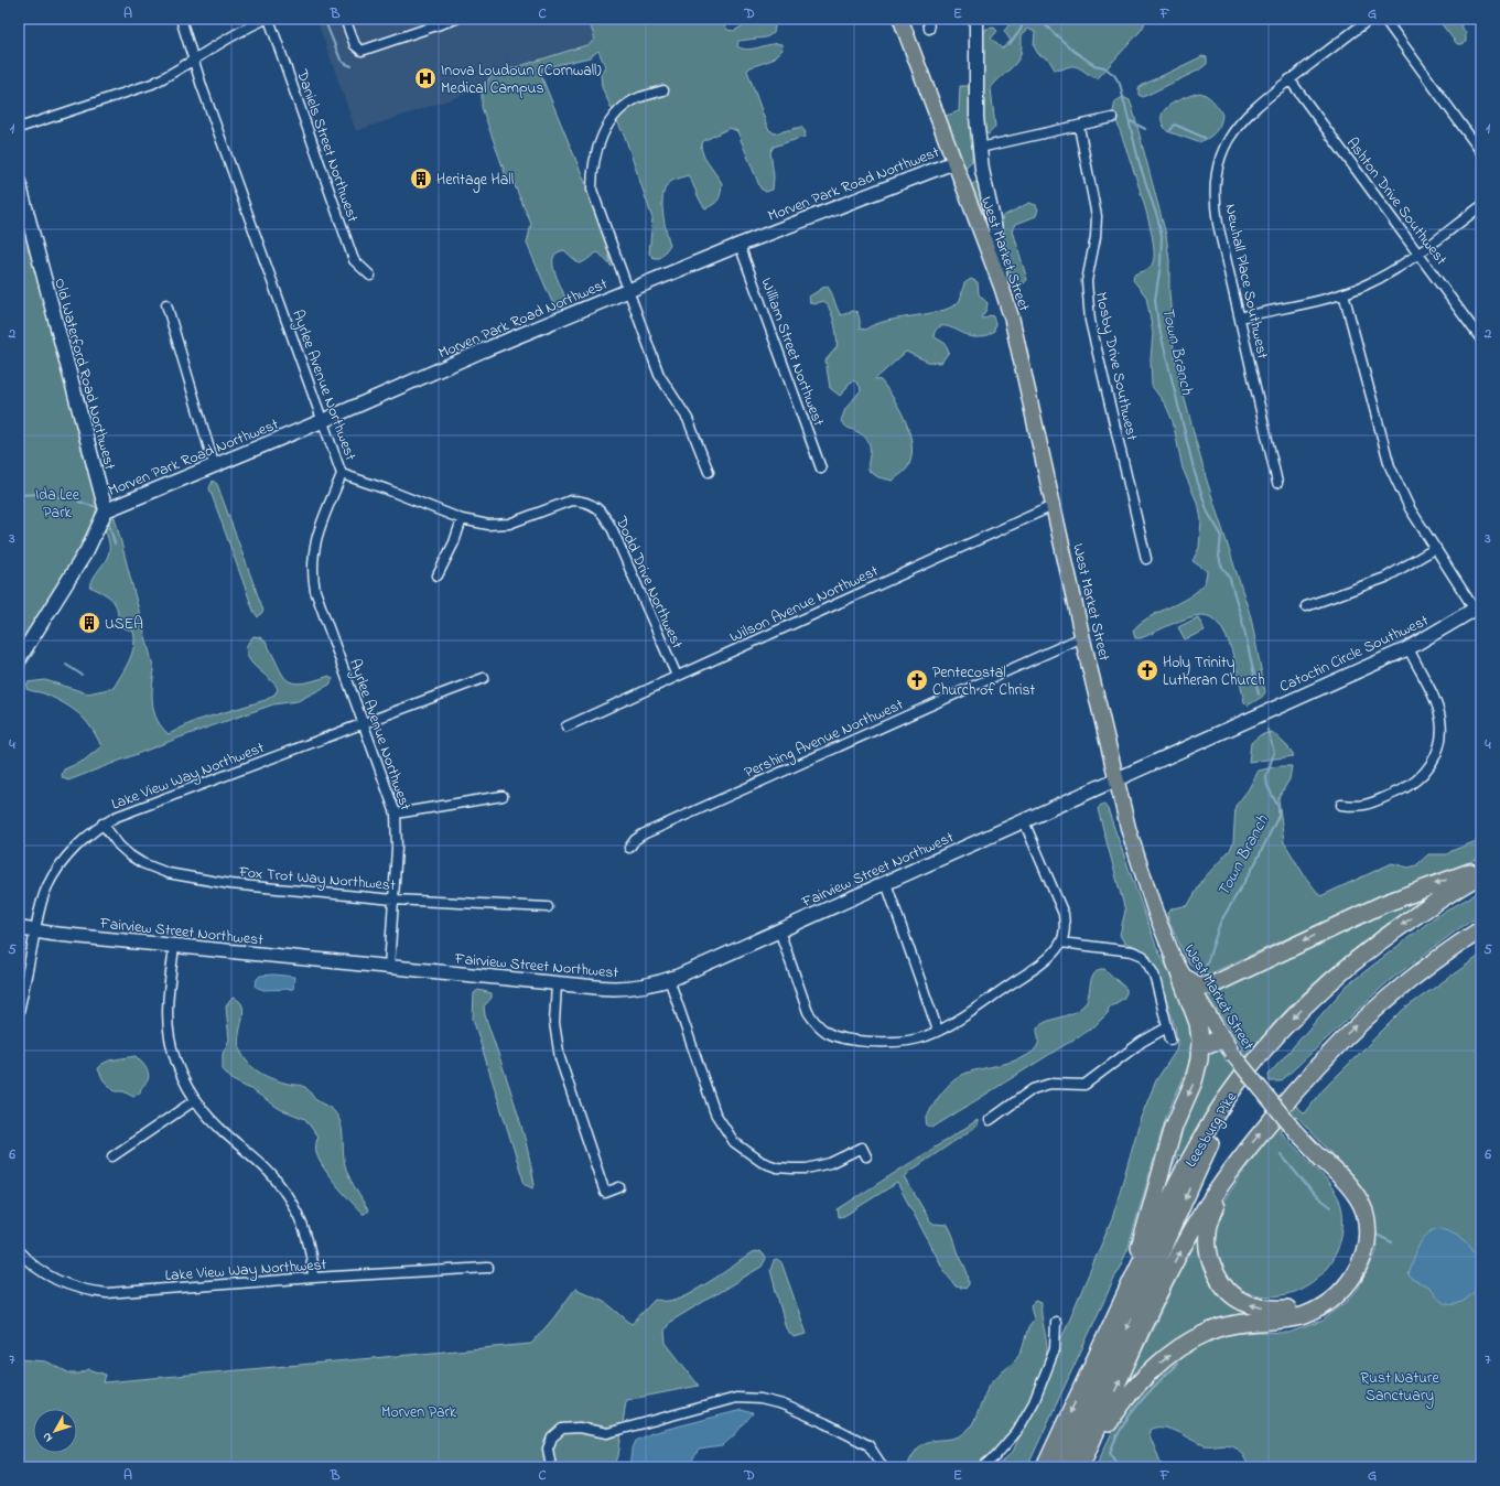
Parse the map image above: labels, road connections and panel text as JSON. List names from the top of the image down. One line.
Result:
{"streets":{"highway":["Leesburg Pike"],"main road":["West Market Street"],"street":["Daniels Street Northwest","Morven Park Road Northwest","Ashton Drive Southwest","Newhall Place Southwest","William Street Northwest","Mosby Drive Southwest","Old Waterford Road Northwest","Ayrlee Avenue Northwest","Dodd Drive Northwest","Wilson Avenue Northwest","Catoctin Circle Southwest","Pershing Avenue Northwest","Lake View Way Northwest","Fairview Street Northwest","Fox Trot Way Northwest"]},"crossings":[["Morven Park Road Northwest","West Market Street"],["Morven Park Road Northwest","William Street Northwest"],["Morven Park Road Northwest","Old Waterford Road Northwest"],["Morven Park Road Northwest","Ayrlee Avenue Northwest"],["Ashton Drive Southwest","Newhall Place Southwest"],["West Market Street","Wilson Avenue Northwest"],["West Market Street","Catoctin Circle Southwest"],["West Market Street","Pershing Avenue Northwest"],["West Market Street","Fairview Street Northwest"],["Ayrlee Avenue Northwest","Dodd Drive Northwest"],["Ayrlee Avenue Northwest","Lake View Way Northwest"],["Ayrlee Avenue Northwest","Fairview Street Northwest"],["Ayrlee Avenue Northwest","Fox Trot Way Northwest"],["Dodd Drive Northwest","Wilson Avenue Northwest"],["Catoctin Circle Southwest","Fairview Street Northwest"],["Lake View Way Northwest","Fairview Street Northwest"],["Lake View Way Northwest","Fox Trot Way Northwest"]],"water":["Town Branch"],"parks":["Ida Lee Park","Rust Nature Sanctuary","Morven Park"],"places":{"hospital":["Inova Loudoun (Cornwall) Medical Campus"],"building":["Heritage Hall","USEA"],"church":["Holy Trinity Lutheran Church","Pentecostal Church of Christ"]},"north":"bottom left","grid":{"columns":["A","B","C","D","E","F","G"],"rows":["1","2","3","4","5","6","7"]}}
